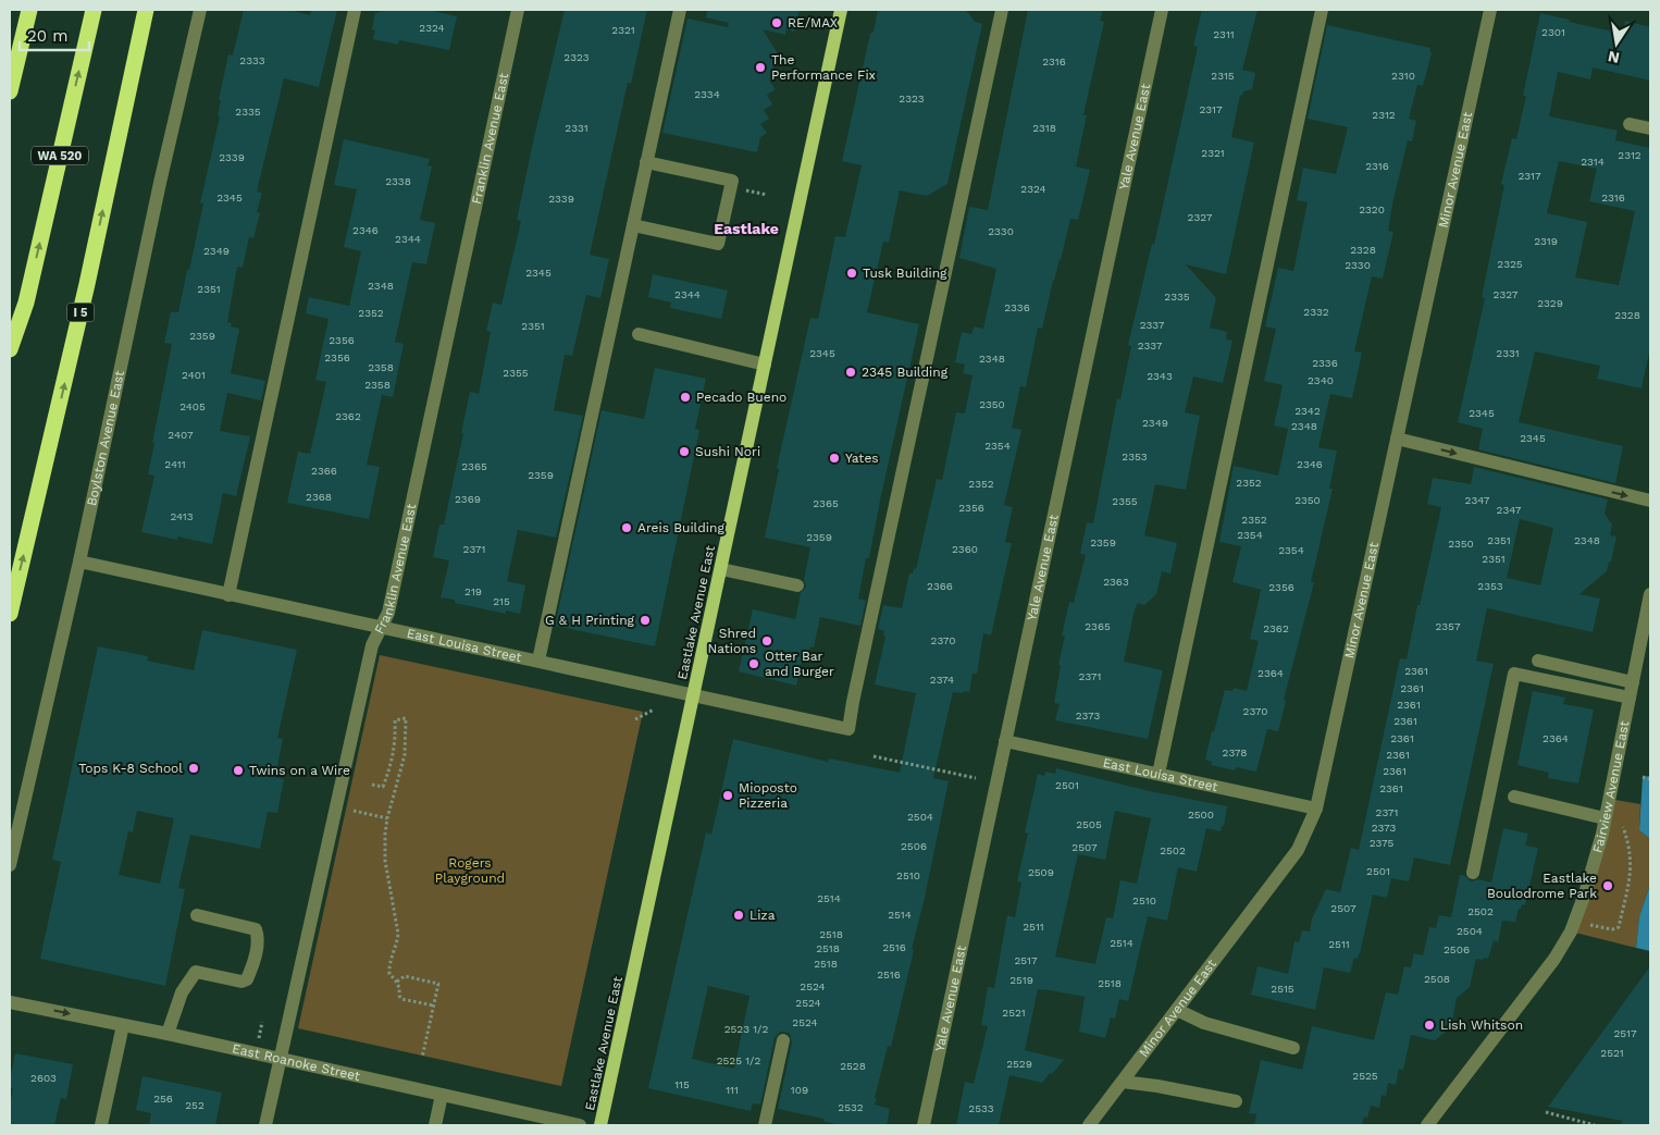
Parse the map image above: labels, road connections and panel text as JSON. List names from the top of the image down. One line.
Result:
{"streets":{"highway":["WA 520","I 5"],"main road":["Eastlake Avenue East"],"street":["Yale Avenue East","Franklin Avenue East","Minor Avenue East","Boylston Avenue East","East Louisa Street","Fairview Avenue East","East Roanoke Street"]},"crossings":[["Yale Avenue East","East Louisa Street"],["Franklin Avenue East","East Louisa Street"],["Franklin Avenue East","East Roanoke Street"],["Minor Avenue East","East Louisa Street"],["Boylston Avenue East","East Louisa Street"],["Eastlake Avenue East","East Louisa Street"]],"districts":["Eastlake"],"parks":["Rogers Playground"],"places":["RE/MAX","The Performance Fix","Tusk Building","2345 Building","Pecado Bueno","Sushi Nori","Yates","Areis Building","G & H Printing","Shred Nations","Otter Bar and Burger","Tops K-8 School","Twins on a Wire","Mioposto Pizzeria","Eastlake Boulodrome Park","Liza","Lish Whitson"],"house_numbers":["2324","2321","2301","2311","2323","2333","2316","2315","2310","2334","2323","2317","2335","2312","2331","2318","2321","2312","2339","2314","2316","2317","2338","2324","2345","2316","2339","2320","2327","2346","2330","2344","2319","2328","2349","2325","2330","2345","2348","2351","2344","2327","2335","2329","2336","2332","2352","2328","2337","2351","2359","2356","2337","2345","2331","2356","2348","2336","2358","2355","2401","2343","2340","2358","2350","2405","2342","2345","2362","2349","2348","2407","2345","2354","2353","2411","2346","2365","2366","2359","2352","2352","2368","2369","2350","2347","2355","2365","2356","2347","2413","2352","2354","2359","2351","2348","2359","2350","2371","2360","2354","2351","2363","2366","2353","2356","219","215","2365","2357","2362","2370","2361","2364","2371","2374","2361","2361","2370","2373","2361","2361","2364","2378","2361","2361","2501","2361","2371","2500","2504","2505","2373","2375","2506","2507","2502","2501","2509","2510","2514","2510","2507","2502","2514","2511","2504","2518","2514","2511","2516","2518","2506","2517","2518","2516","2508","2519","2518","2524","2515","2524","2521","2524","2523 1/2","2517","2521","2525 1/2","2529","2528","2525","2603","115","111","109","256","252","2532","2533"],"scale_bar":"20 m","north":"bottom"}
